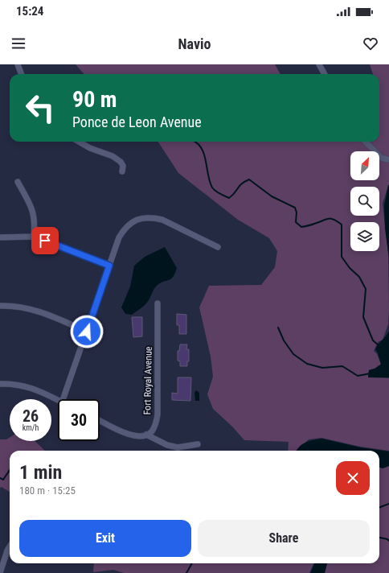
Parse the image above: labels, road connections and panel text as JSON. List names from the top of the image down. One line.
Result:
{"streets":{"street":["Fort Royal Avenue"]},"north":"top right","page":{"status":"15:24","header":"Navio","turn":["90 m","Ponce de Leon Avenue"],"speed":"26 km/h","limit":"30","heading":["1 min","180 m · 15:25"],"buttons":["Exit","Share"]}}
